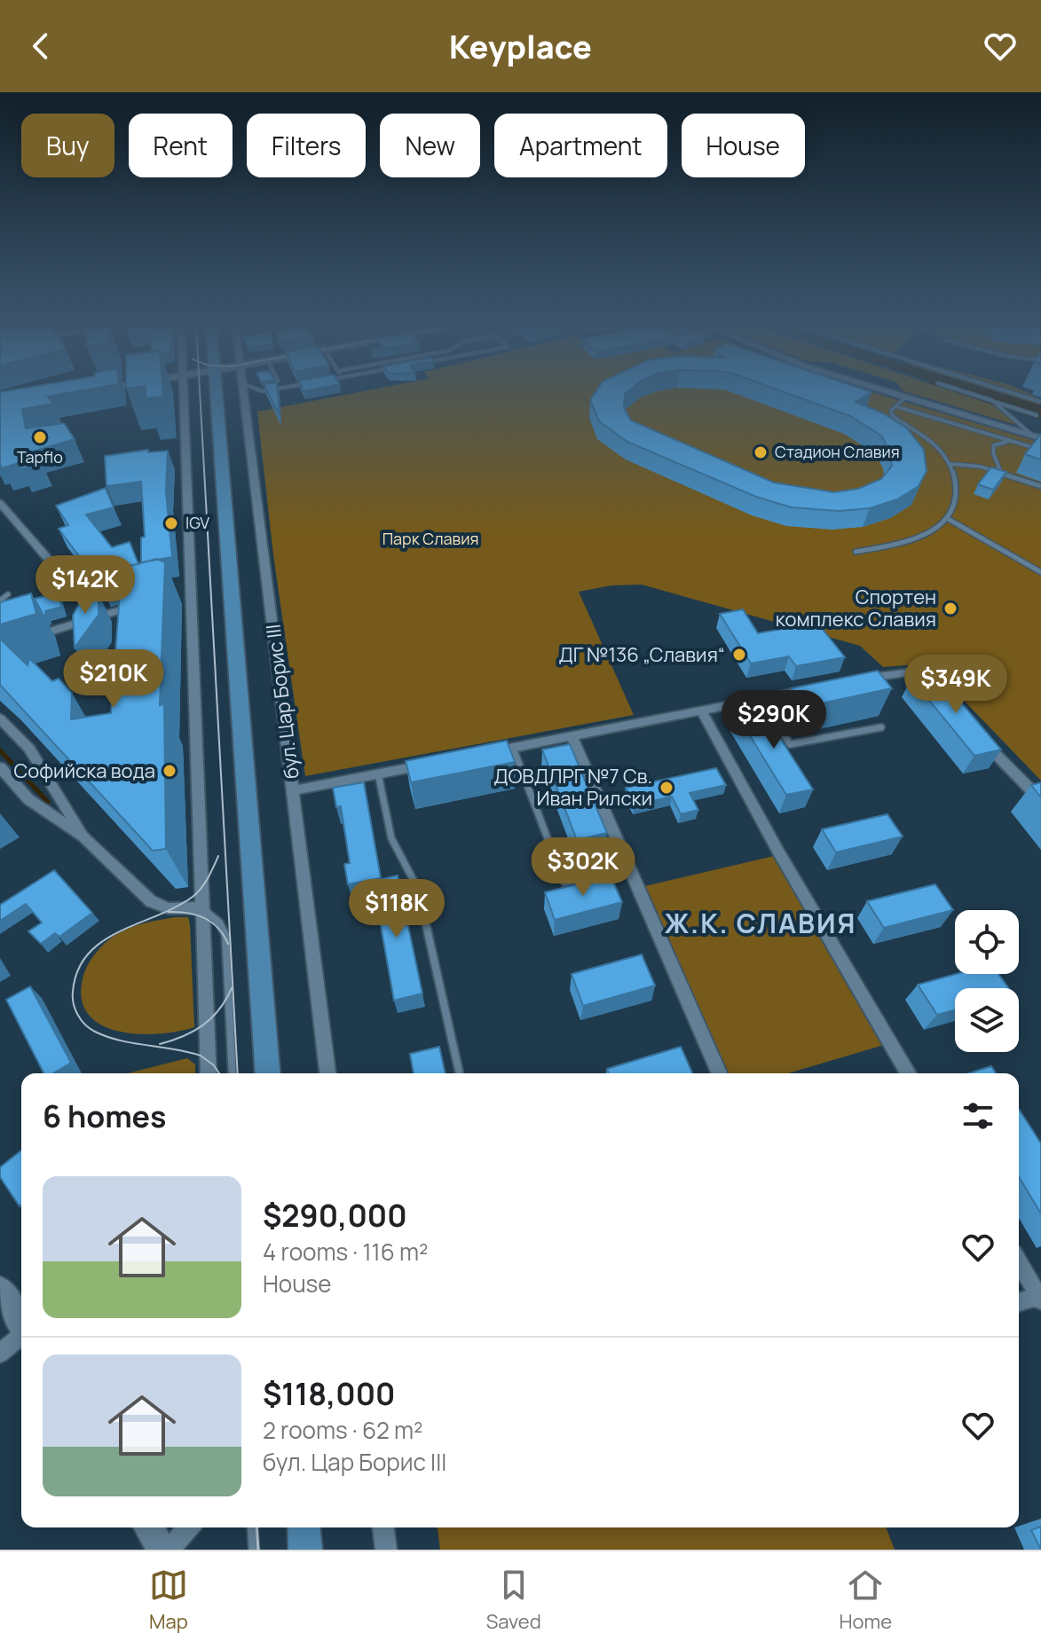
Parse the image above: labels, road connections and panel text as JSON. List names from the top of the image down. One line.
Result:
{"streets":{"main road":["бул. Цар Борис III"]},"districts":["Ж.К. СЛАВИЯ"],"parks":["Парк Славия"],"places":["Tapflo","Стадион Славия","IGV","Спортен комплекс Славия","ДГ №136 „Славия“","Софийска вода","ДОВДЛРГ №7 Св. Иван Рилски"],"page":{"header":"Keyplace","chip":["Buy","Rent","Filters","New","Apartment","House"],"price":["$142K","$210K","$349K","$290K","$302K","$118K"],"heading":"6 homes","list":[{"name":"$290,000","note":"4 rooms · 116 m² · House"},{"name":"$118,000","note":"2 rooms · 62 m² · бул. Цар Борис III"}],"tabs":["Map","Saved","Home"]}}
